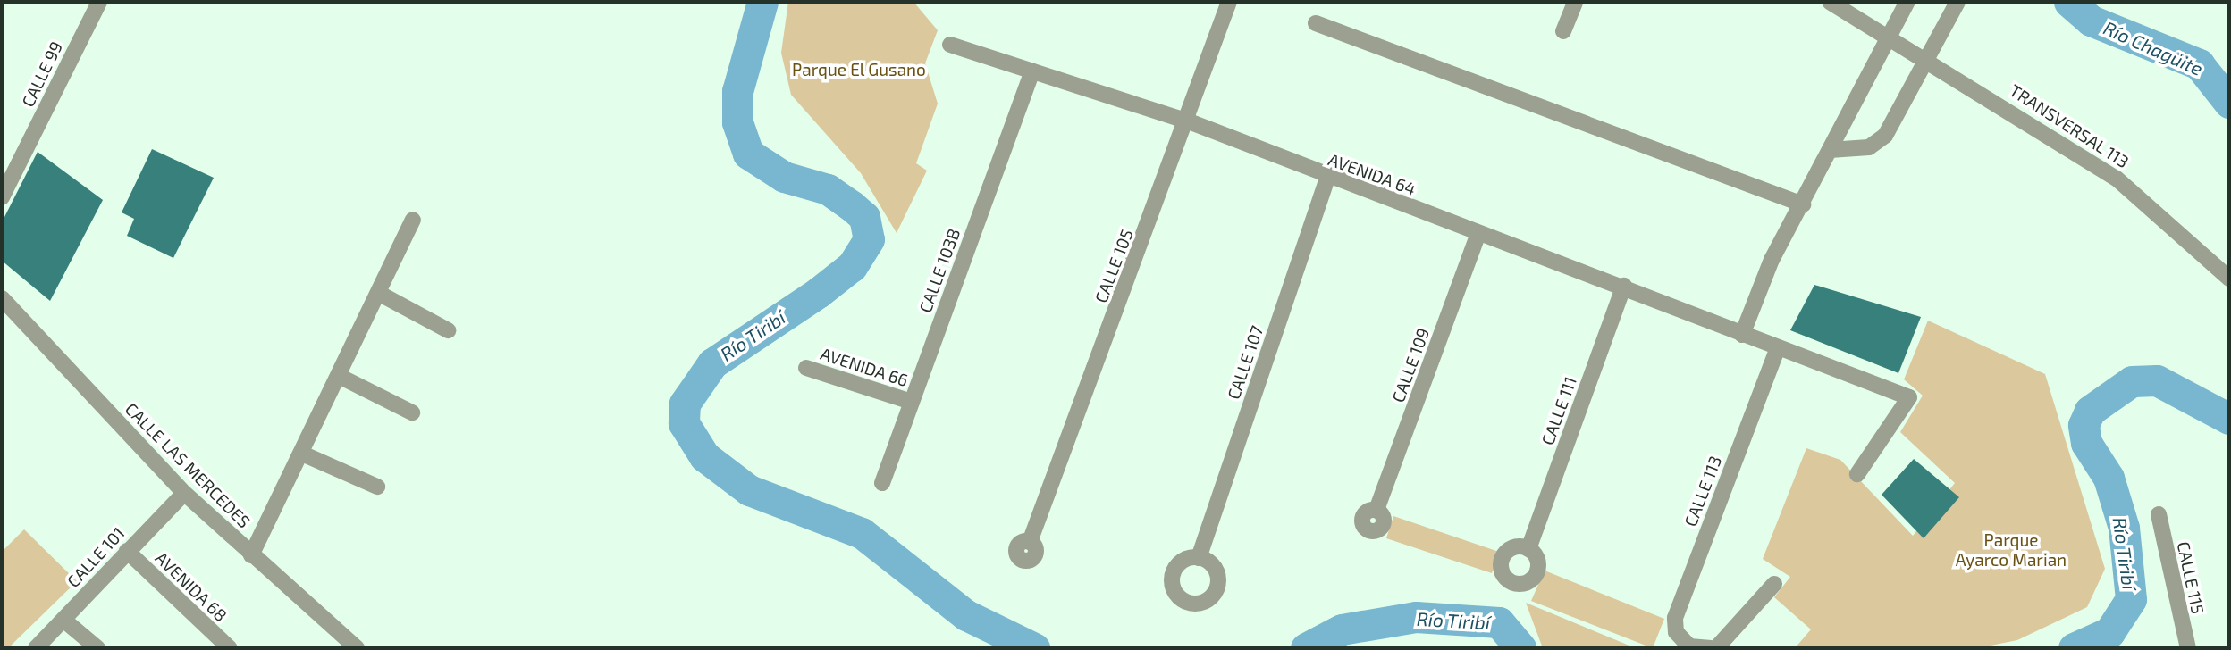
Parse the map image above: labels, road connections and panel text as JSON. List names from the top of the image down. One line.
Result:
{"streets":{"street":["CALLE 99","TRANSVERSAL 113","AVENIDA 64","CALLE 105","CALLE 103B","CALLE 107","CALLE 109","AVENIDA 66","CALLE 111","CALLE LAS MERCEDES","CALLE 113","CALLE 101","CALLE 115","AVENIDA 68"]},"crossings":[["AVENIDA 64","CALLE 105"],["AVENIDA 64","CALLE 103B"],["AVENIDA 64","CALLE 107"],["AVENIDA 64","CALLE 109"],["AVENIDA 64","CALLE 111"],["AVENIDA 64","CALLE 113"],["CALLE 103B","AVENIDA 66"],["CALLE LAS MERCEDES","CALLE 101"],["CALLE 101","AVENIDA 68"]],"water":["Río Chagüite","Río Tiribí"],"parks":["Parque El Gusano","Parque Ayarco Marian"]}
